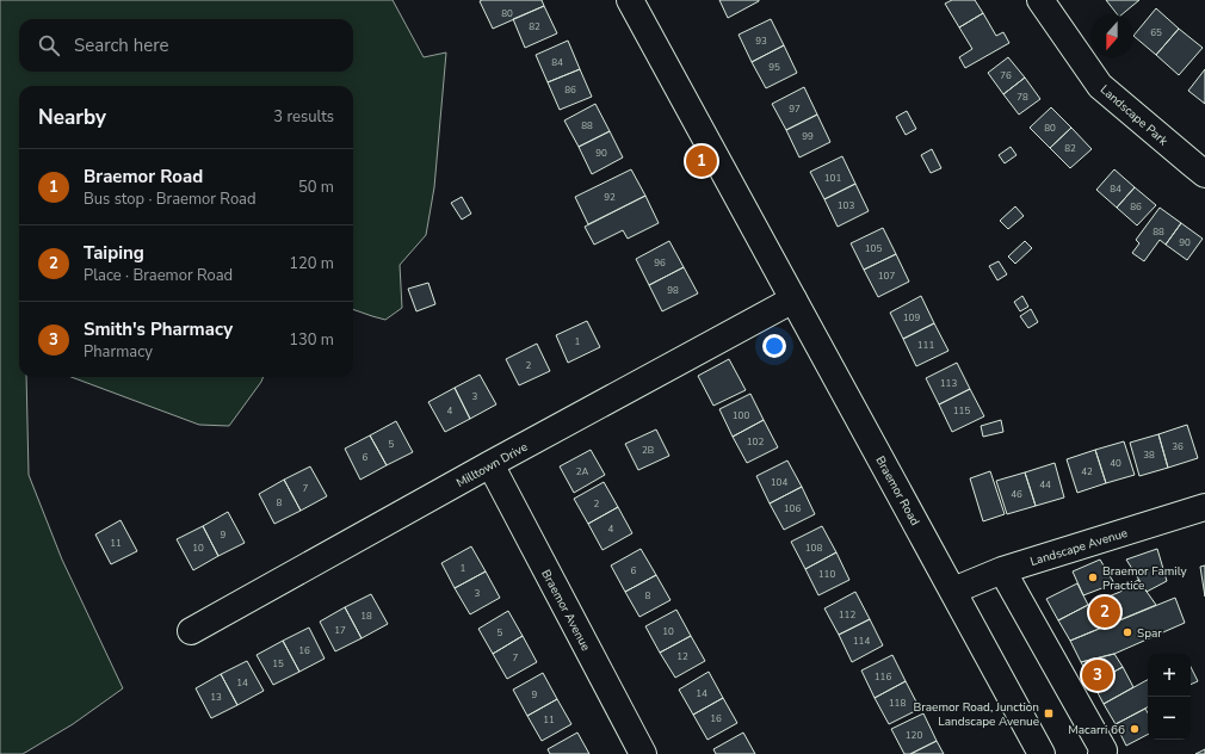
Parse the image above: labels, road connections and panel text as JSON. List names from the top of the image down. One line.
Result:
{"streets":{"street":["Landscape Park","Milltown Drive","Braemor Road","Landscape Avenue","Braemor Avenue"]},"crossings":[["Milltown Drive","Braemor Road"],["Milltown Drive","Braemor Avenue"],["Braemor Road","Landscape Avenue"]],"places":{"other":["Braemor Family Practice","Spar","Macarri 66"],"transit":["Braemor Road, Junction Landscape Avenue"]},"house_numbers":["80","82","65","93","84","95","76","86","78","97","88","80","99","82","90","101","84","92","103","86","88","90","105","96","107","98","109","1","111","2","113","3","4","115","100","102","5","36","2B","38","6","40","2A","42","104","44","7","46","8","2","106","4","9","11","10","108","1","6","110","3","8","112","18","17","10","5","114","16","12","7","15","116","14","14","9","13","118","16","11","120"],"north":"bottom","page":{"search":"Search here","heading":["Nearby","3 results"],"pins":["1","2","3"],"list":[{"mark":"1","name":"Braemor Road","note":"Bus stop · Braemor Road","value":"50 m"},{"mark":"2","name":"Taiping","note":"Place · Braemor Road","value":"120 m"},{"mark":"3","name":"Smith's Pharmacy","note":"Pharmacy","value":"130 m"}],"map_buttons":["+","−"]}}
